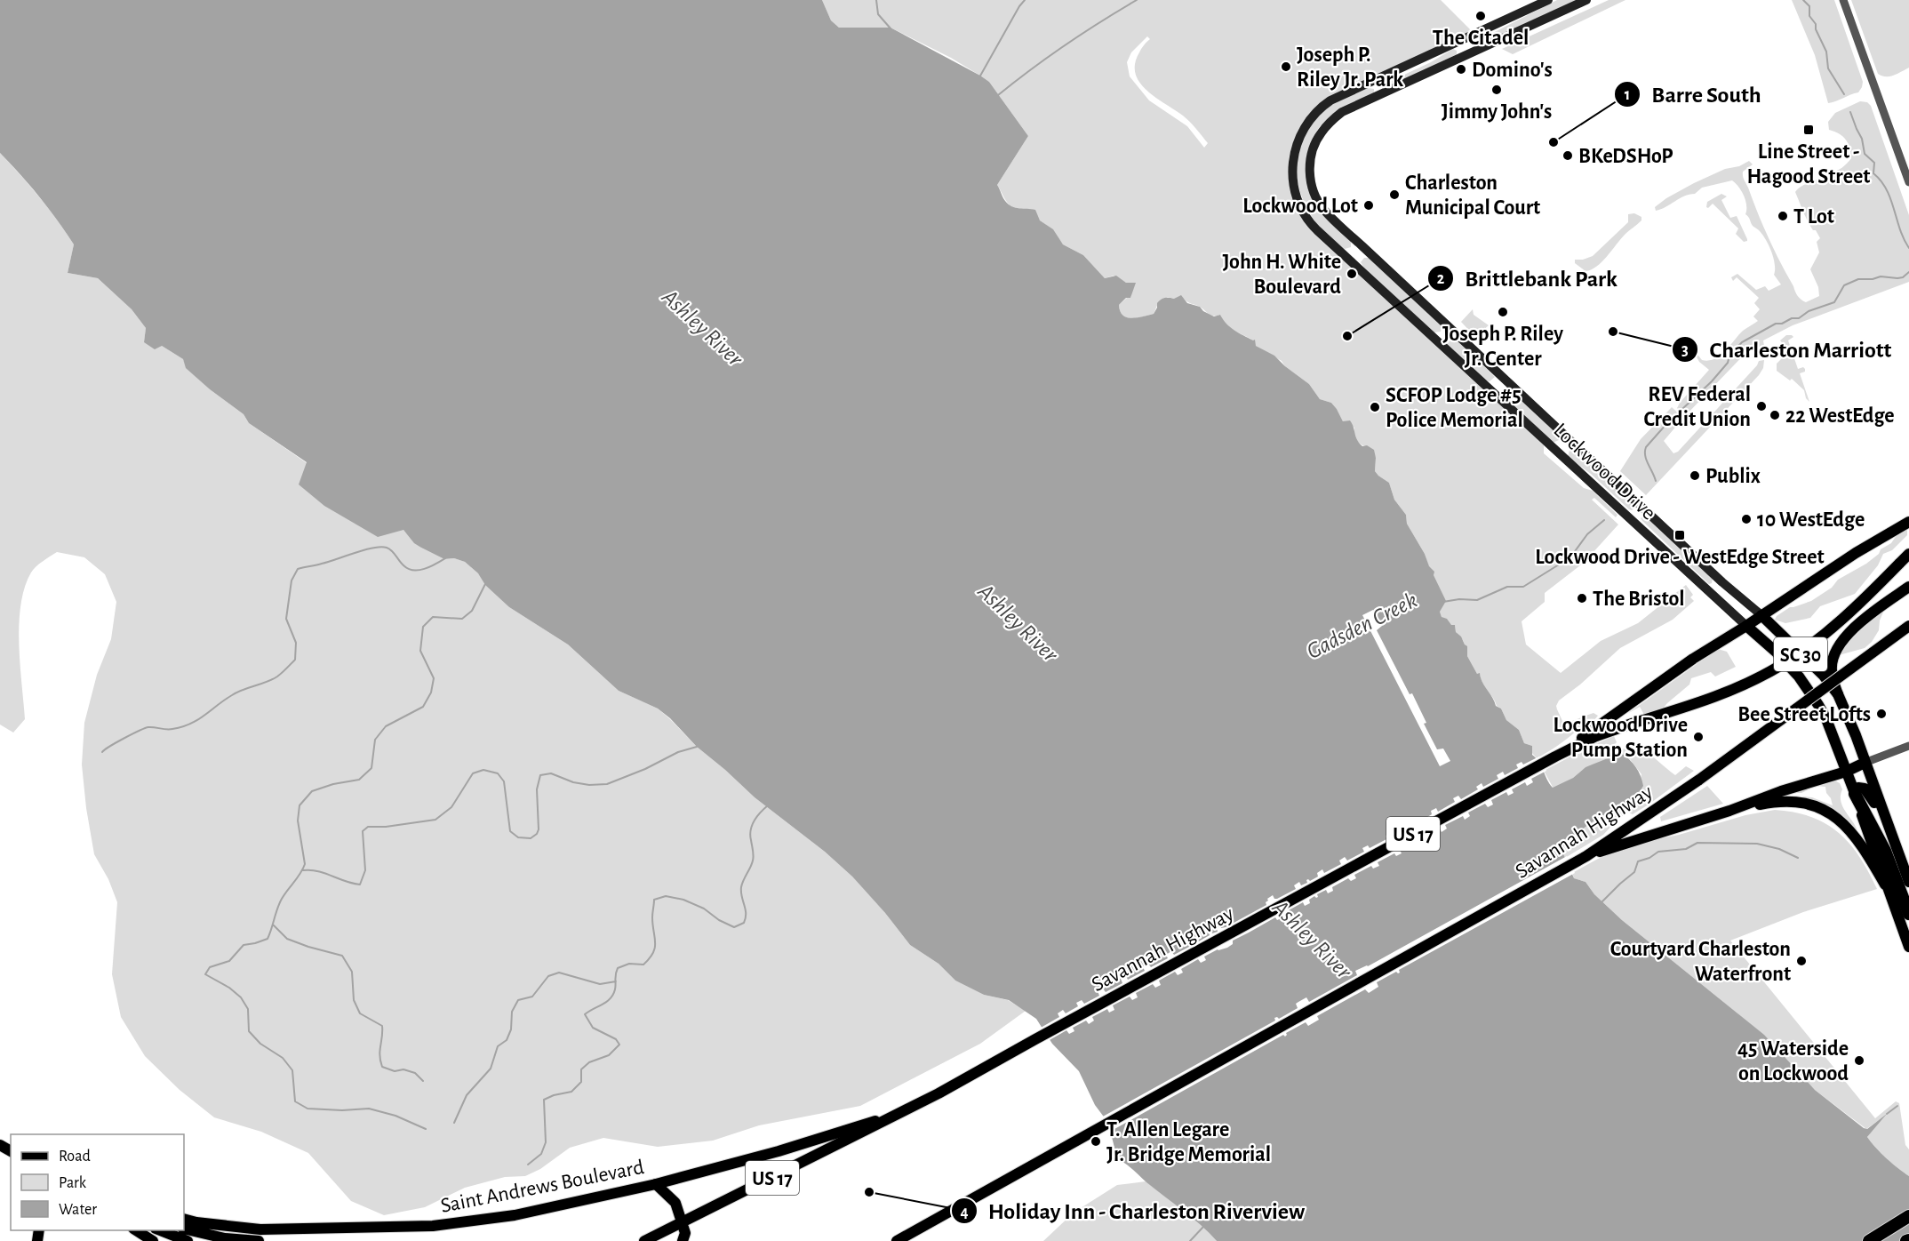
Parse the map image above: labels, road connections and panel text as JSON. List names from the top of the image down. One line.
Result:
{"streets":{"highway":["SC 30"],"main road":["Lockwood Drive","Savannah Highway","US 17","Saint Andrews Boulevard"]},"crossings":[["Lockwood Drive","SC 30"],["Savannah Highway","Saint Andrews Boulevard"]],"water":["Ashley River","Gadsden Creek"],"places":{"other":["The Citadel","Joseph P. Riley Jr. Park","Domino's","Jimmy John's","Barre South","BKeDSHoP","Charleston Municipal Court","Lockwood Lot","T Lot","John H. White Boulevard","Joseph P. Riley Jr. Center","Charleston Marriott","Brittlebank Park","REV Federal Credit Union","SCFOP Lodge #5 Police Memorial","22 WestEdge","Publix","10 WestEdge","The Bristol","Bee Street Lofts","Lockwood Drive Pump Station","Courtyard Charleston Waterfront","45 Waterside on Lockwood","T. Allen Legare Jr. Bridge Memorial","Holiday Inn - Charleston Riverview"],"transit":["Line Street - Hagood Street","Lockwood Drive - WestEdge Street"]},"legend":["Road","Park","Water"]}
